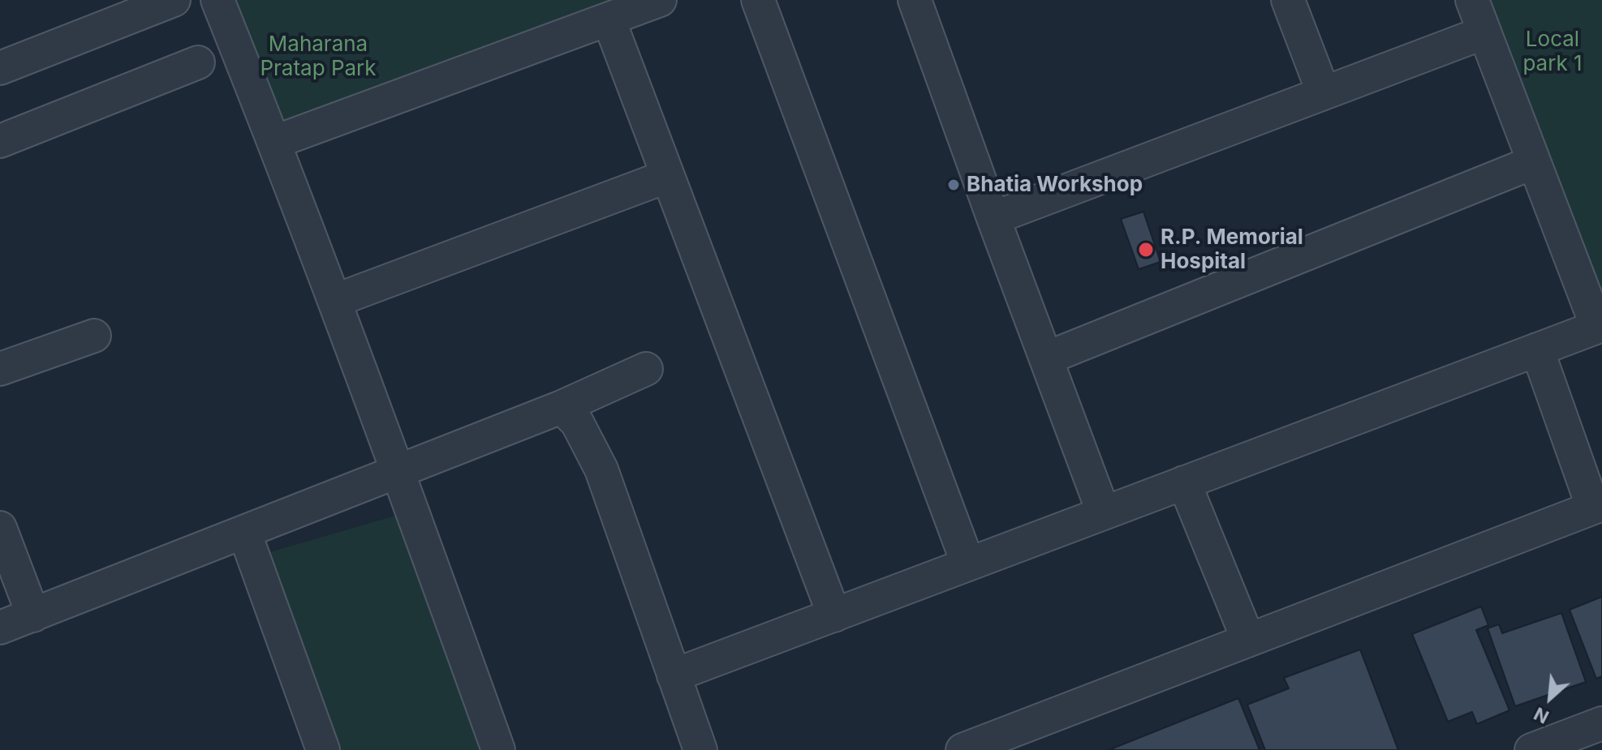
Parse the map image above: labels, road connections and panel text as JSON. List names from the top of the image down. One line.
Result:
{"parks":["Local park 1","Maharana Pratap Park"],"places":["Bhatia Workshop","R.P. Memorial Hospital"],"north":"bottom left"}
